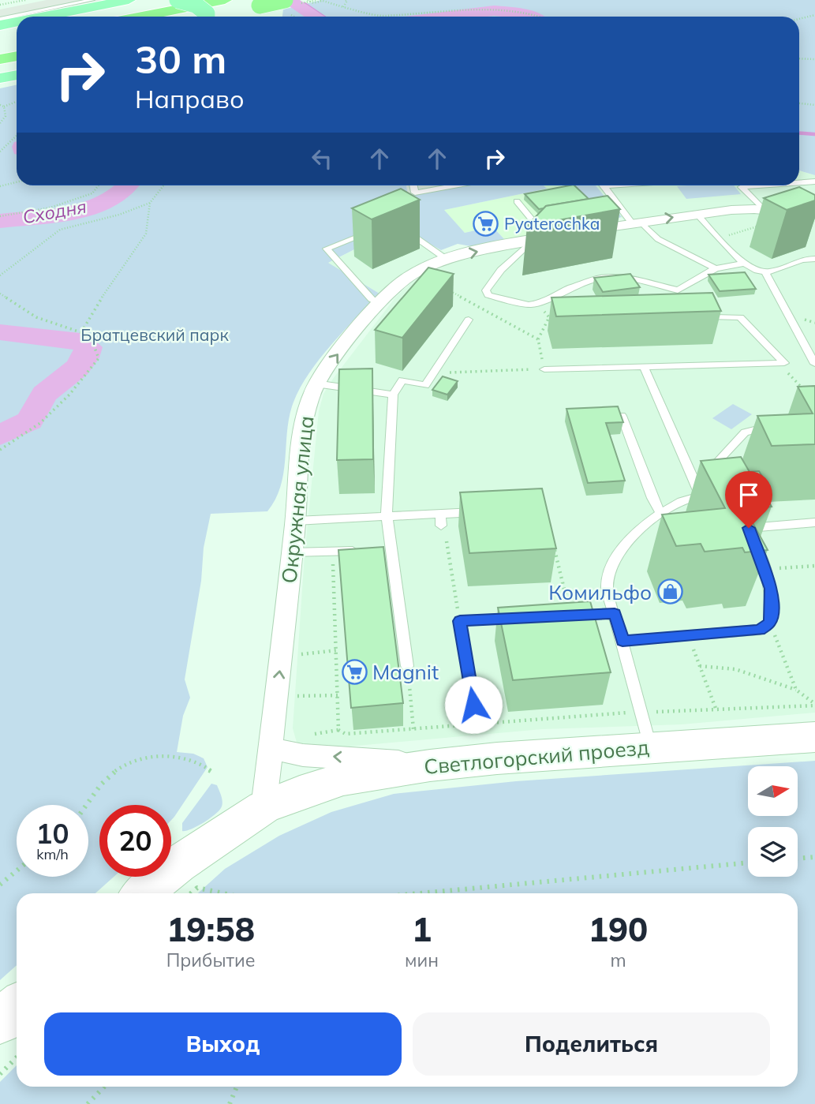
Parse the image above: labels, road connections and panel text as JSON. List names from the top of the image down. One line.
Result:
{"streets":{"main road":["Светлогорский проезд"],"street":["Окружная улица"]},"crossings":[["Окружная улица","Светлогорский проезд"]],"one_way":["Окружная улица"],"water":["Сходня"],"parks":["Братцевский парк"],"places":{"supermarket":["Pyaterochka","Magnit"],"shop":["Комильфо"]},"north":"right","page":{"turn":["30 m","Направо"],"speed":"10 km/h","limit":"20","eta":["19:58","Прибытие","1","мин","190","m"],"buttons":["Выход","Поделиться"]}}
